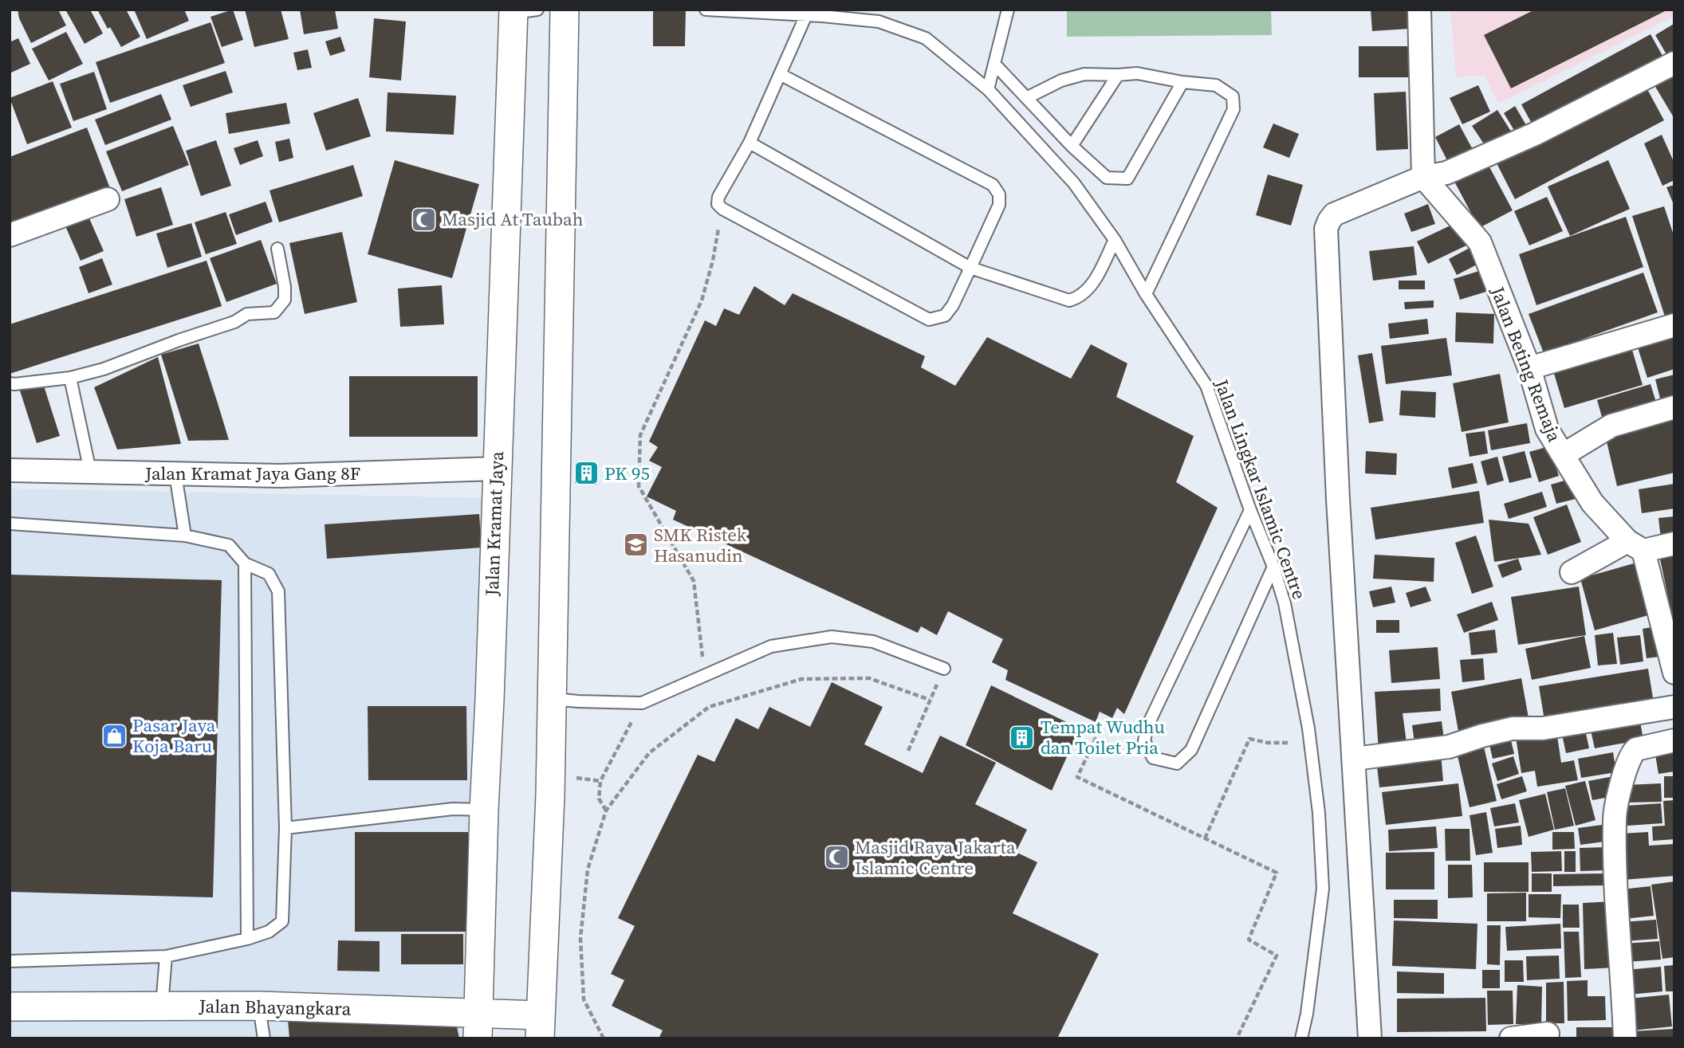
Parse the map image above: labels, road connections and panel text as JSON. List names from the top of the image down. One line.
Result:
{"streets":{"street":["Jalan Beting Remaja","Jalan Kramat Jaya Gang 8F","Jalan Kramat Jaya","Jalan Bhayangkara"],"lane":["Jalan Lingkar Islamic Centre"]},"crossings":[["Jalan Kramat Jaya Gang 8F","Jalan Kramat Jaya"],["Jalan Kramat Jaya","Jalan Bhayangkara"]],"places":{"mosque":["Masjid At Taubah","Masjid Raya Jakarta Islamic Centre"],"building":["PK 95","Tempat Wudhu dan Toilet Pria"],"school or university":["SMK Ristek Hasanudin"],"shop":["Pasar Jaya Koja Baru"]}}
